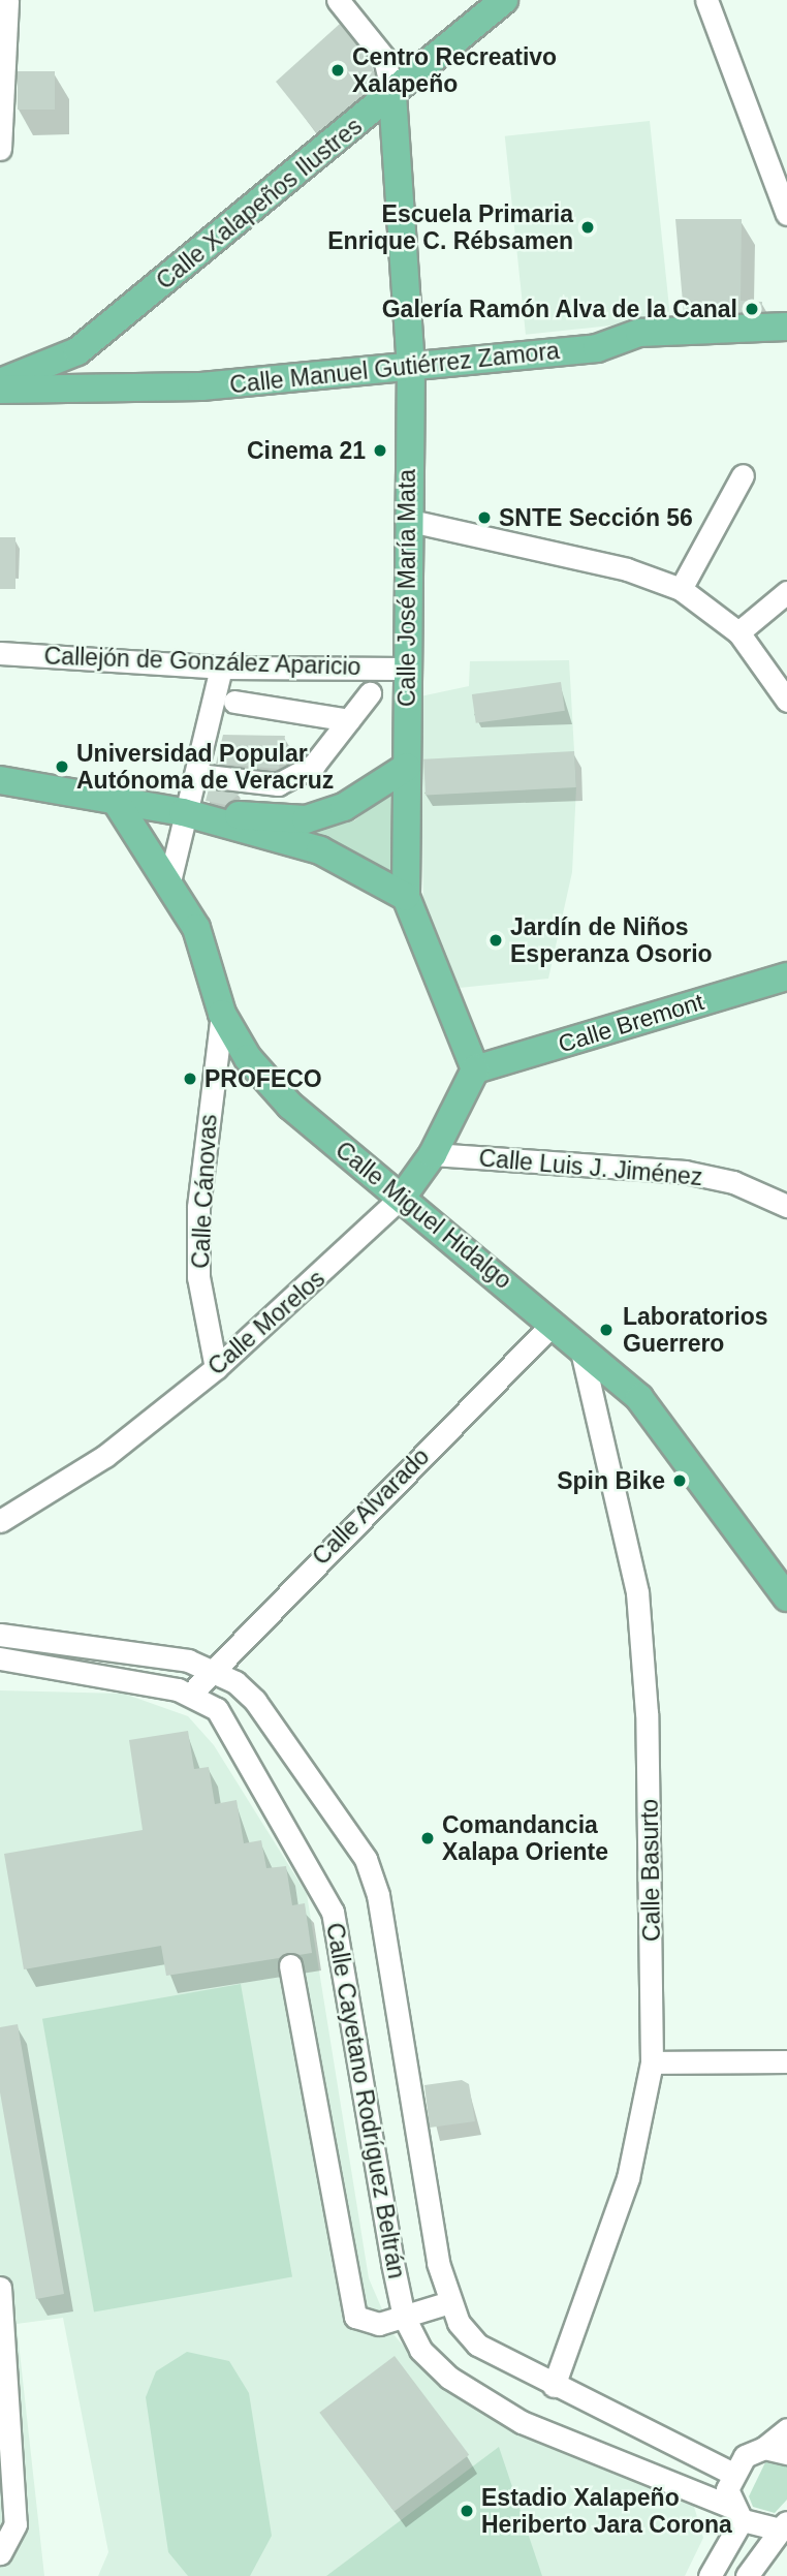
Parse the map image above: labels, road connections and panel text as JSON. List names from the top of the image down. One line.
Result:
{"streets":{"main road":["Calle Xalapeños Ilustres","Calle Manuel Gutiérrez Zamora","Calle José María Mata","Calle Bremont","Calle Miguel Hidalgo","Calle Morelos"],"street":["Callejón de González Aparicio","Calle Luis J. Jiménez","Calle Cánovas","Calle Alvarado","Calle Basurto","Calle Cayetano Rodríguez Beltrán"]},"crossings":[["Calle Xalapeños Ilustres","Calle José María Mata"],["Calle Manuel Gutiérrez Zamora","Calle José María Mata"],["Calle José María Mata","Callejón de González Aparicio"],["Calle José María Mata","Calle Bremont"],["Calle José María Mata","Calle Morelos"],["Calle Bremont","Calle Morelos"],["Calle Luis J. Jiménez","Calle Morelos"],["Calle Cánovas","Calle Miguel Hidalgo"],["Calle Cánovas","Calle Morelos"],["Calle Miguel Hidalgo","Calle Morelos"],["Calle Miguel Hidalgo","Calle Alvarado"],["Calle Miguel Hidalgo","Calle Basurto"],["Calle Alvarado","Calle Cayetano Rodríguez Beltrán"],["Calle Basurto","Calle Cayetano Rodríguez Beltrán"]],"places":["Centro Recreativo Xalapeño","Escuela Primaria Enrique C. Rébsamen","Galería Ramón Alva de la Canal","Cinema 21","SNTE Sección 56","Universidad Popular Autónoma de Veracruz","Jardín de Niños Esperanza Osorio","PROFECO","Laboratorios Guerrero","Spin Bike","Comandancia Xalapa Oriente","Estadio Xalapeño Heriberto Jara Corona"]}
